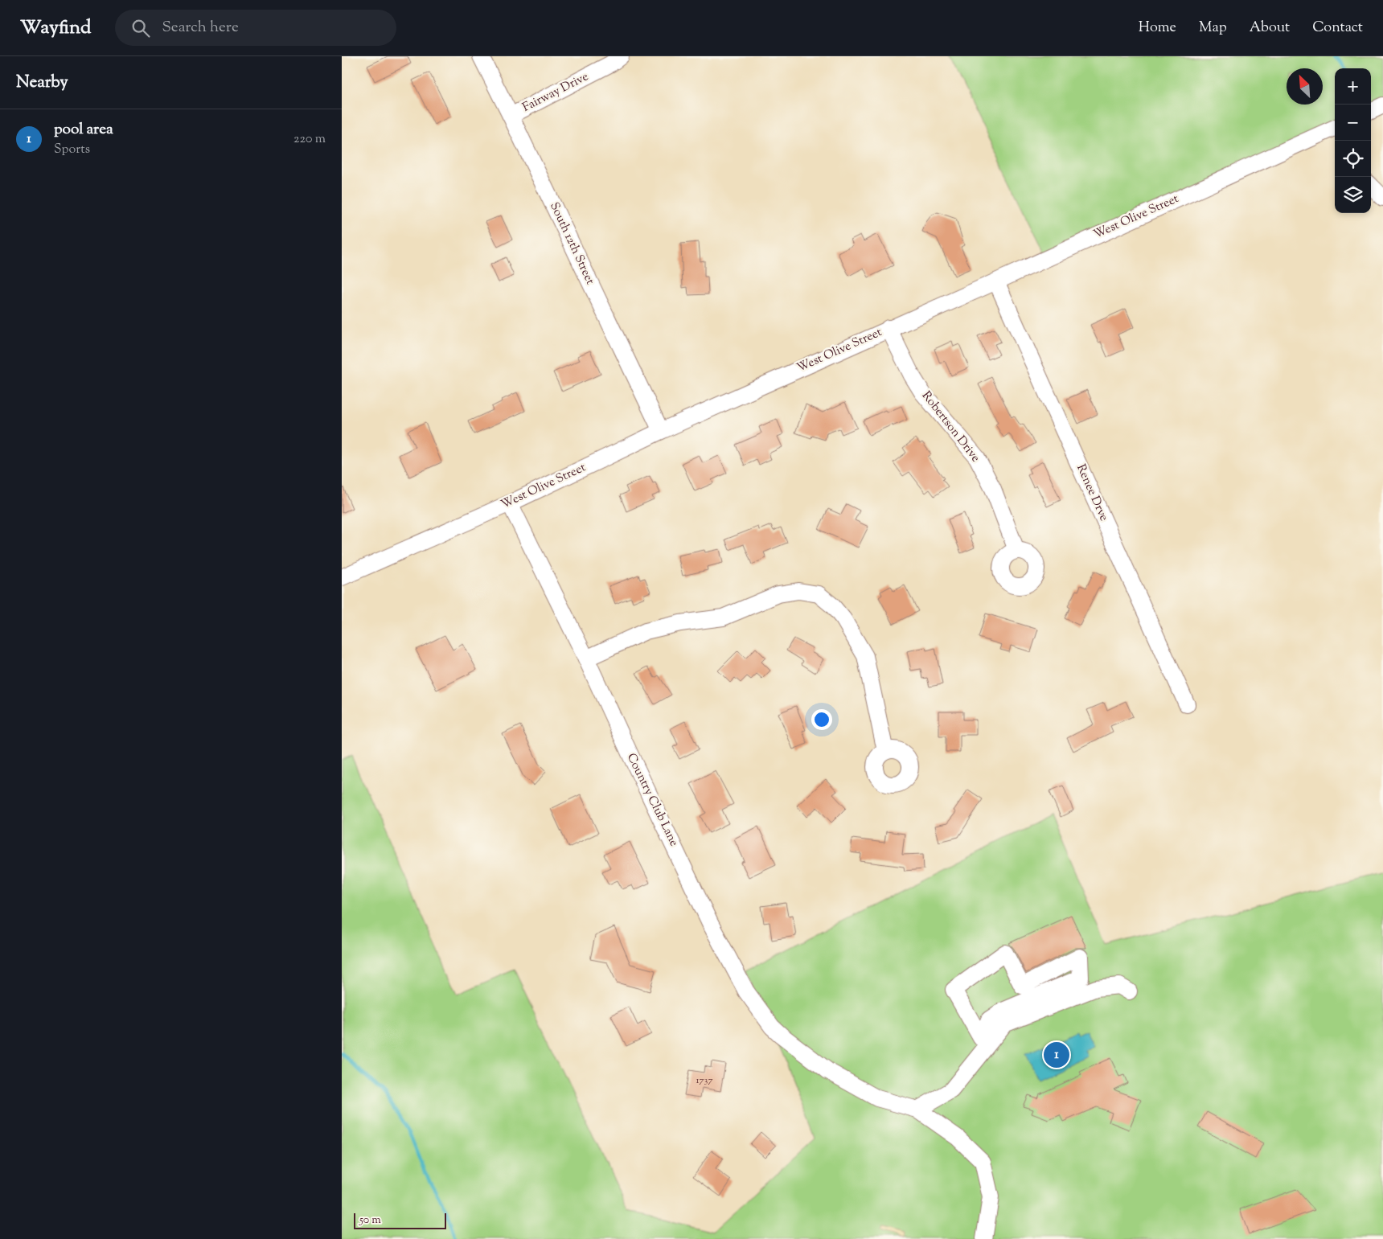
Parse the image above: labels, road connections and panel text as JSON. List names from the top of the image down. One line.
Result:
{"streets":{"street":["Fairway Drive","West Olive Street","South 12th Street","Robertson Drive","Renee Drve","Country Club Lane"]},"crossings":[["Fairway Drive","South 12th Street"],["West Olive Street","South 12th Street"],["West Olive Street","Robertson Drive"],["West Olive Street","Renee Drve"],["West Olive Street","Country Club Lane"]],"house_numbers":["1737"],"scale_bar":"50 m","north":"top left","page":{"header":"Wayfind","search":"Search here","nav":["Home","Map","About","Contact"],"heading":"Nearby","map_buttons":["+","−"],"list":[{"mark":"1","name":"pool area","note":"Sports","value":"220 m"}],"pins":"1","scale":"50 m"}}
